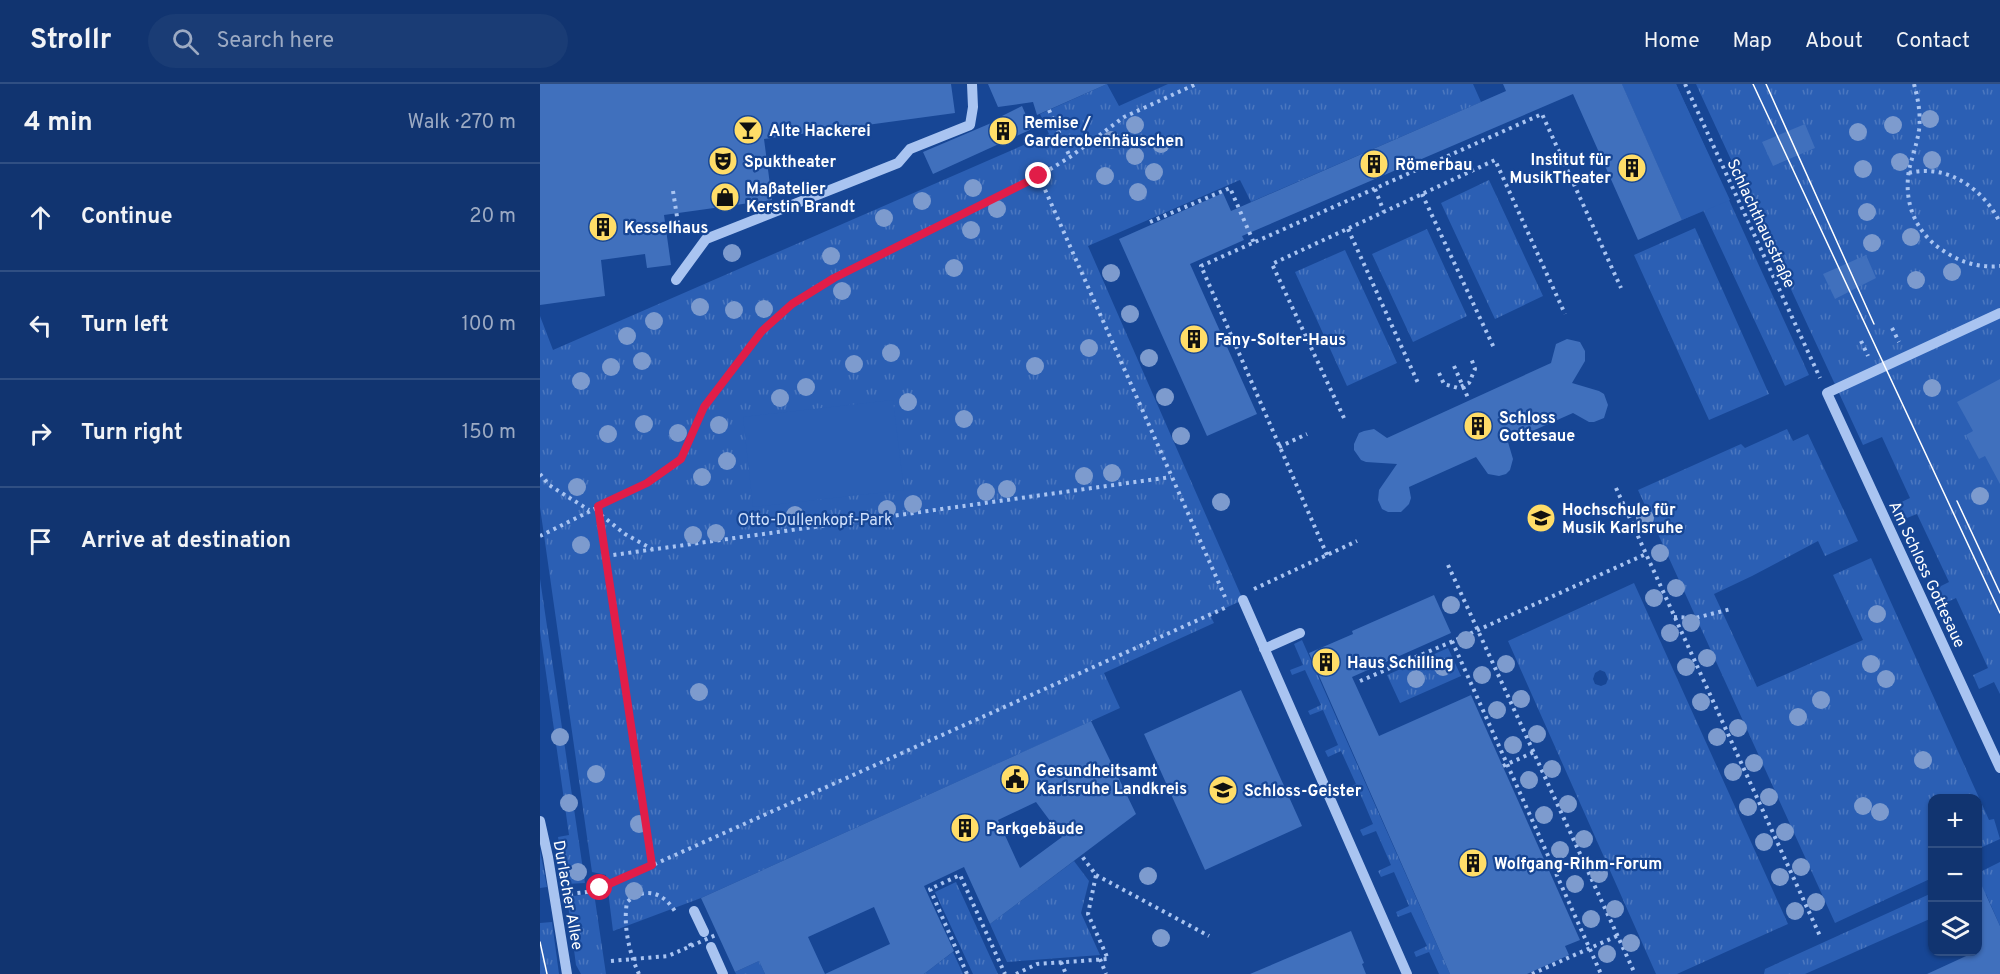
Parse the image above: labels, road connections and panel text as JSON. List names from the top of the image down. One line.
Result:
{"streets":{"street":["Am Schloss Gottesaue","Durlacher Allee"],"path":["Schlachthausstraße"]},"parks":["Otto-Dullenkopf-Park"],"places":{"bar":["Alte Hackerei"],"building":["Remise / Garderobenhäuschen","Römerbau","Institut für MusikTheater","Kesselhaus","Fany-Solter-Haus","Schloss Gottesaue","Haus Schilling","Parkgebäude","Wolfgang-Rihm-Forum"],"theatre":["Spuktheater"],"shop":["Maßatelier Kerstin Brandt"],"school or university":["Hochschule für Musik Karlsruhe","Schloss-Geister"],"public building":["Gesundheitsamt Karlsruhe Landkreis"]},"page":{"header":"Strollr","search":"Search here","nav":["Home","Map","About","Contact"],"heading":["4 min","Walk · 270 m"],"list":[["Continue","20 m"],["Turn left","100 m"],["Turn right","150 m"],"Arrive at destination"],"map_buttons":["+","−"]}}
